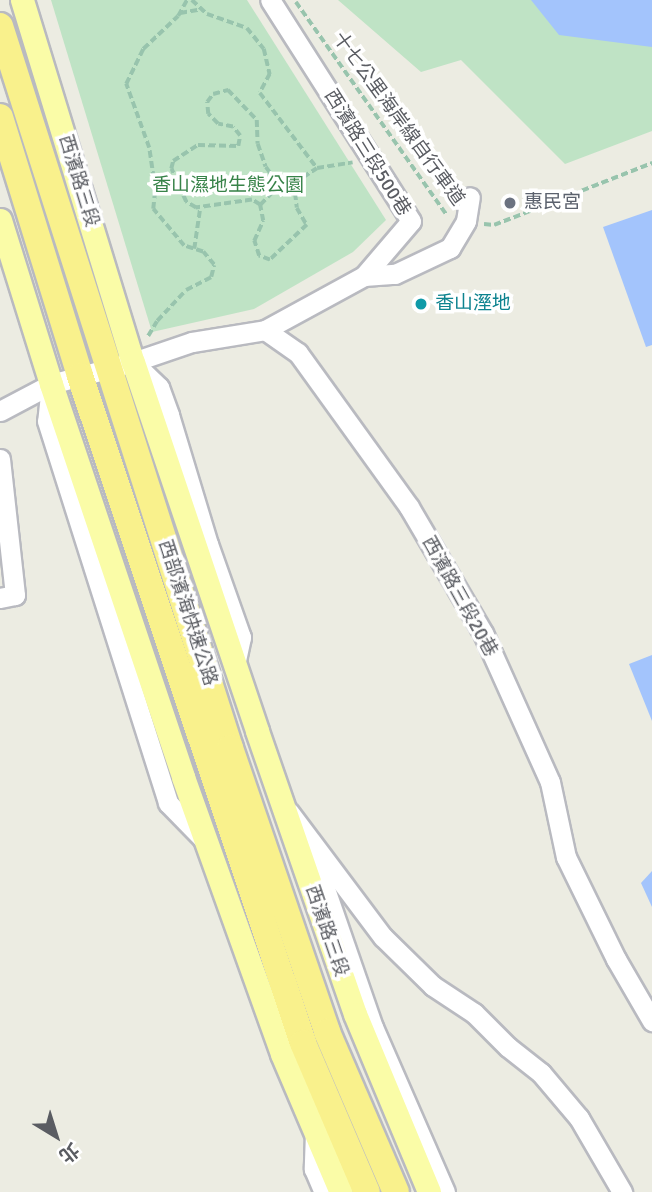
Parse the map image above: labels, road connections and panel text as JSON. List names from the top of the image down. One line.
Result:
{"streets":{"highway":["西部濱海快速公路"],"main road":["西濱路三段"],"street":["西濱路三段500巷","西濱路三段20巷"],"path":["十七公里海岸線自行車道"]},"crossings":[["西濱路三段500巷","西濱路三段20巷"],["西濱路三段","西部濱海快速公路"]],"parks":["香山濕地生態公園"],"places":["惠民宮","香山溼地"],"north":"bottom right"}
